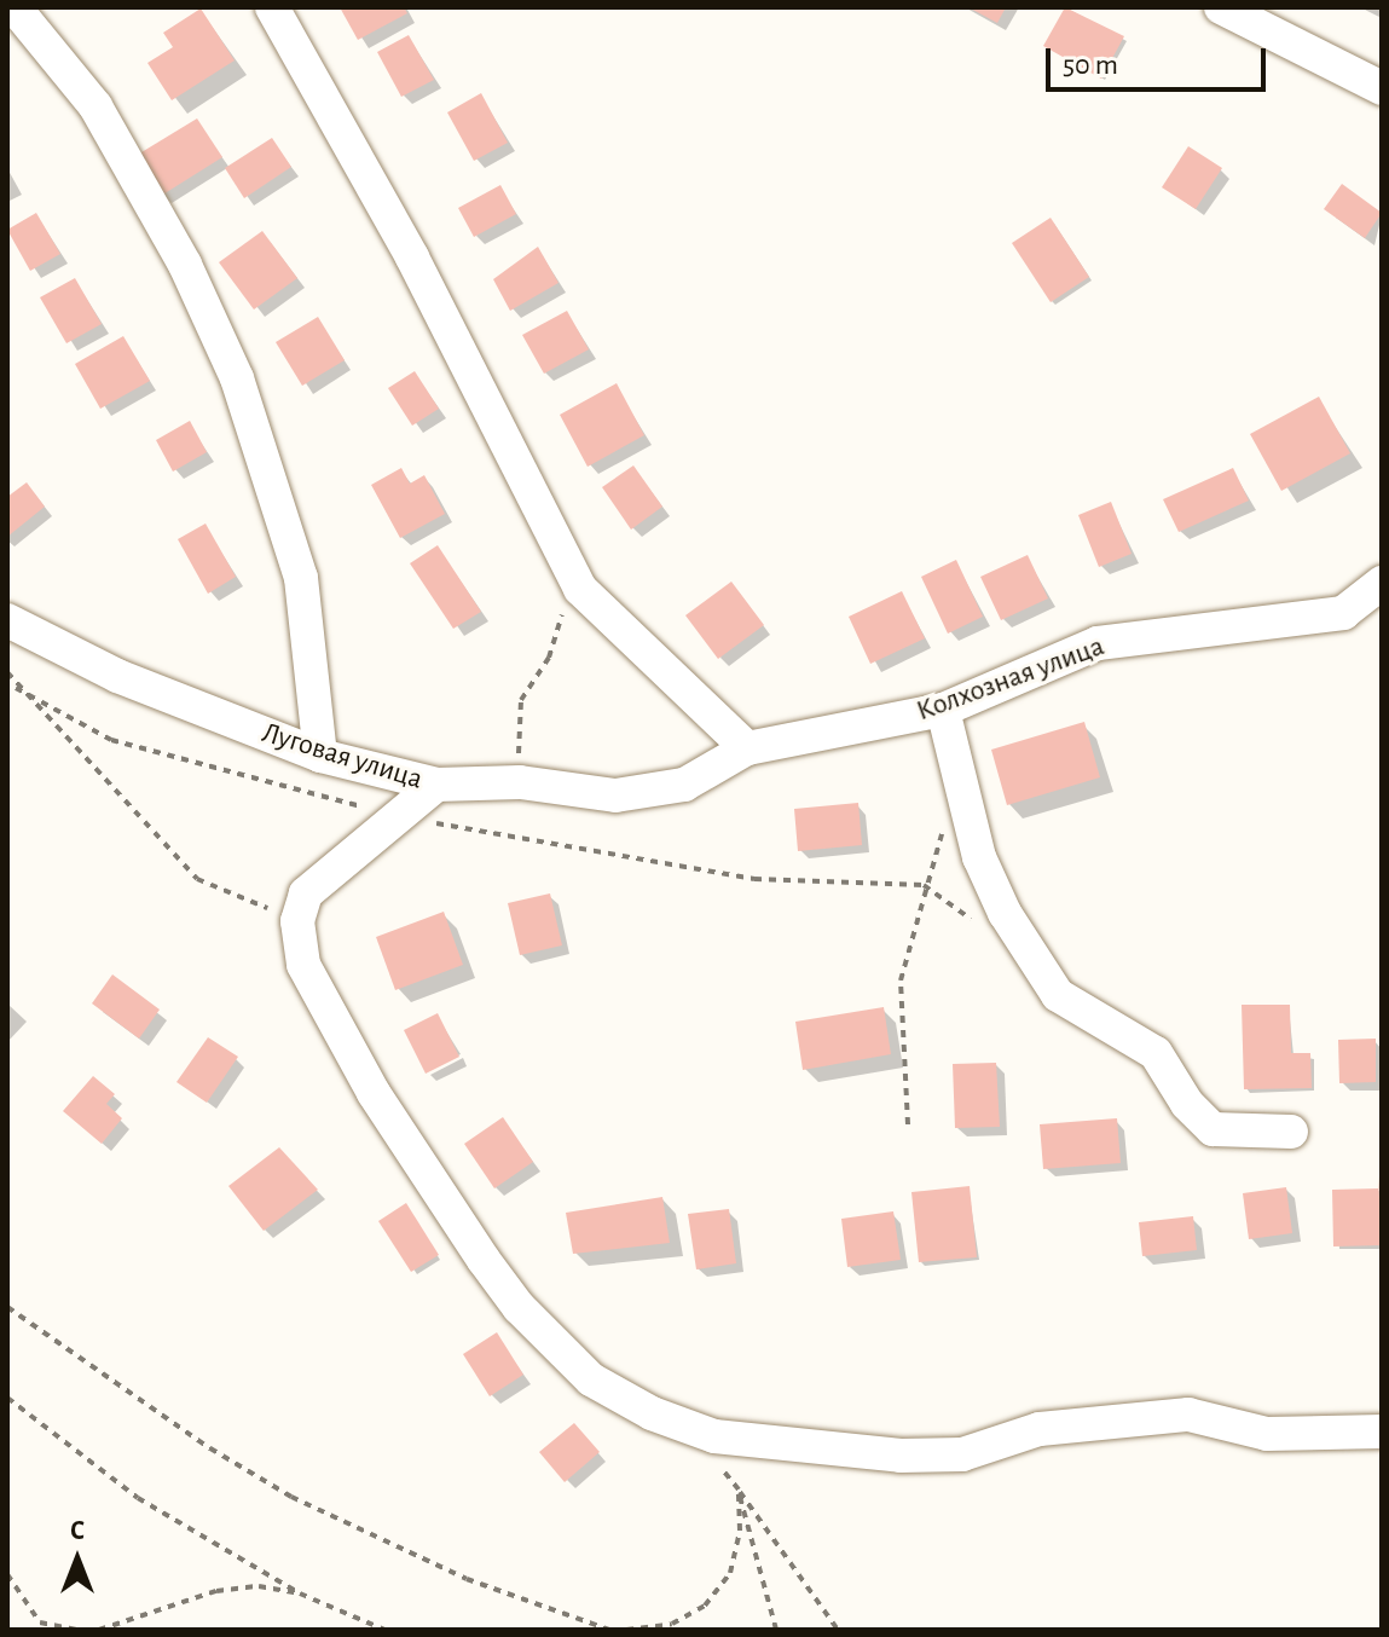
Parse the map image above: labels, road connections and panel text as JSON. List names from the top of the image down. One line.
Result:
{"streets":{"street":["Колхозная улица","Луговая улица"]},"crossings":[["Колхозная улица","Луговая улица"]],"scale_bar":"50 m","north":"top"}
